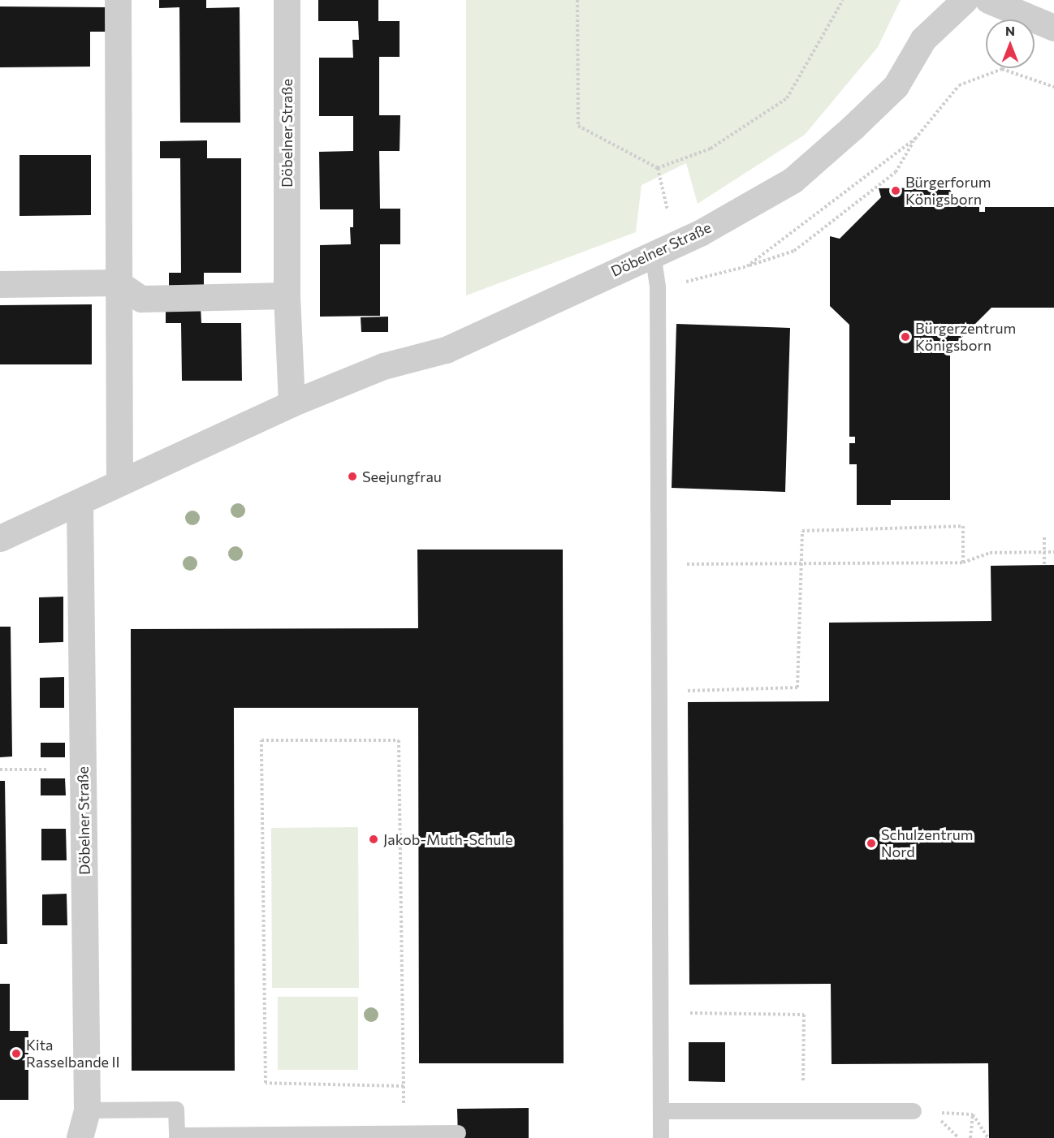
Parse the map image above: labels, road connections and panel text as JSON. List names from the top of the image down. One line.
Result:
{"streets":{"street":["Döbelner Straße"]},"places":["Bürgerforum Königsborn","Bürgerzentrum Königsborn","Seejungfrau","Jakob-Muth-Schule","Schulzentrum Nord","Kita Rasselbande II"],"north":"top"}
